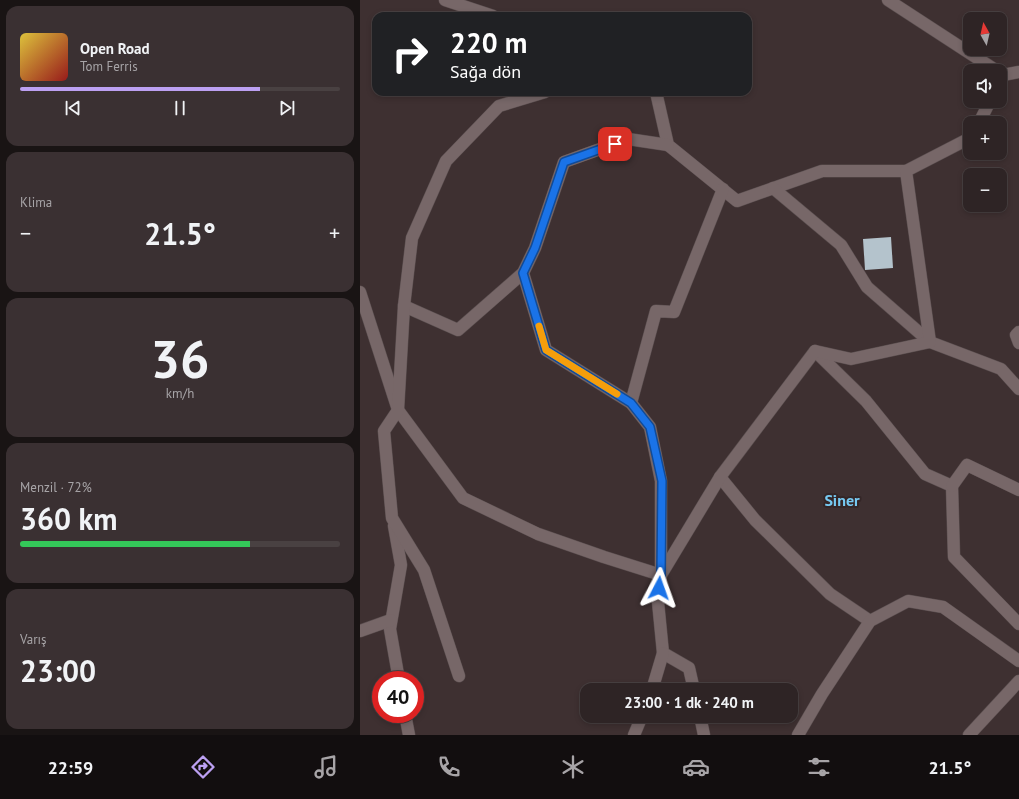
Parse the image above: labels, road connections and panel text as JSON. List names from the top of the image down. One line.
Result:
{"districts":["Siner"],"north":"top","page":{"map_buttons":["+","−"],"turn":["220 m","Sağa dön"],"song":["Open Road","Tom Ferris"],"tile":["Klima",["36","km/h"],["Menzil · 72%","360 km"],["Varış","23:00"]],"heat":["−","21.5°","+"],"limit":"40","trip":"23:00 · 1 dk · 240 m","tabs":["22:59","21.5°"]}}
